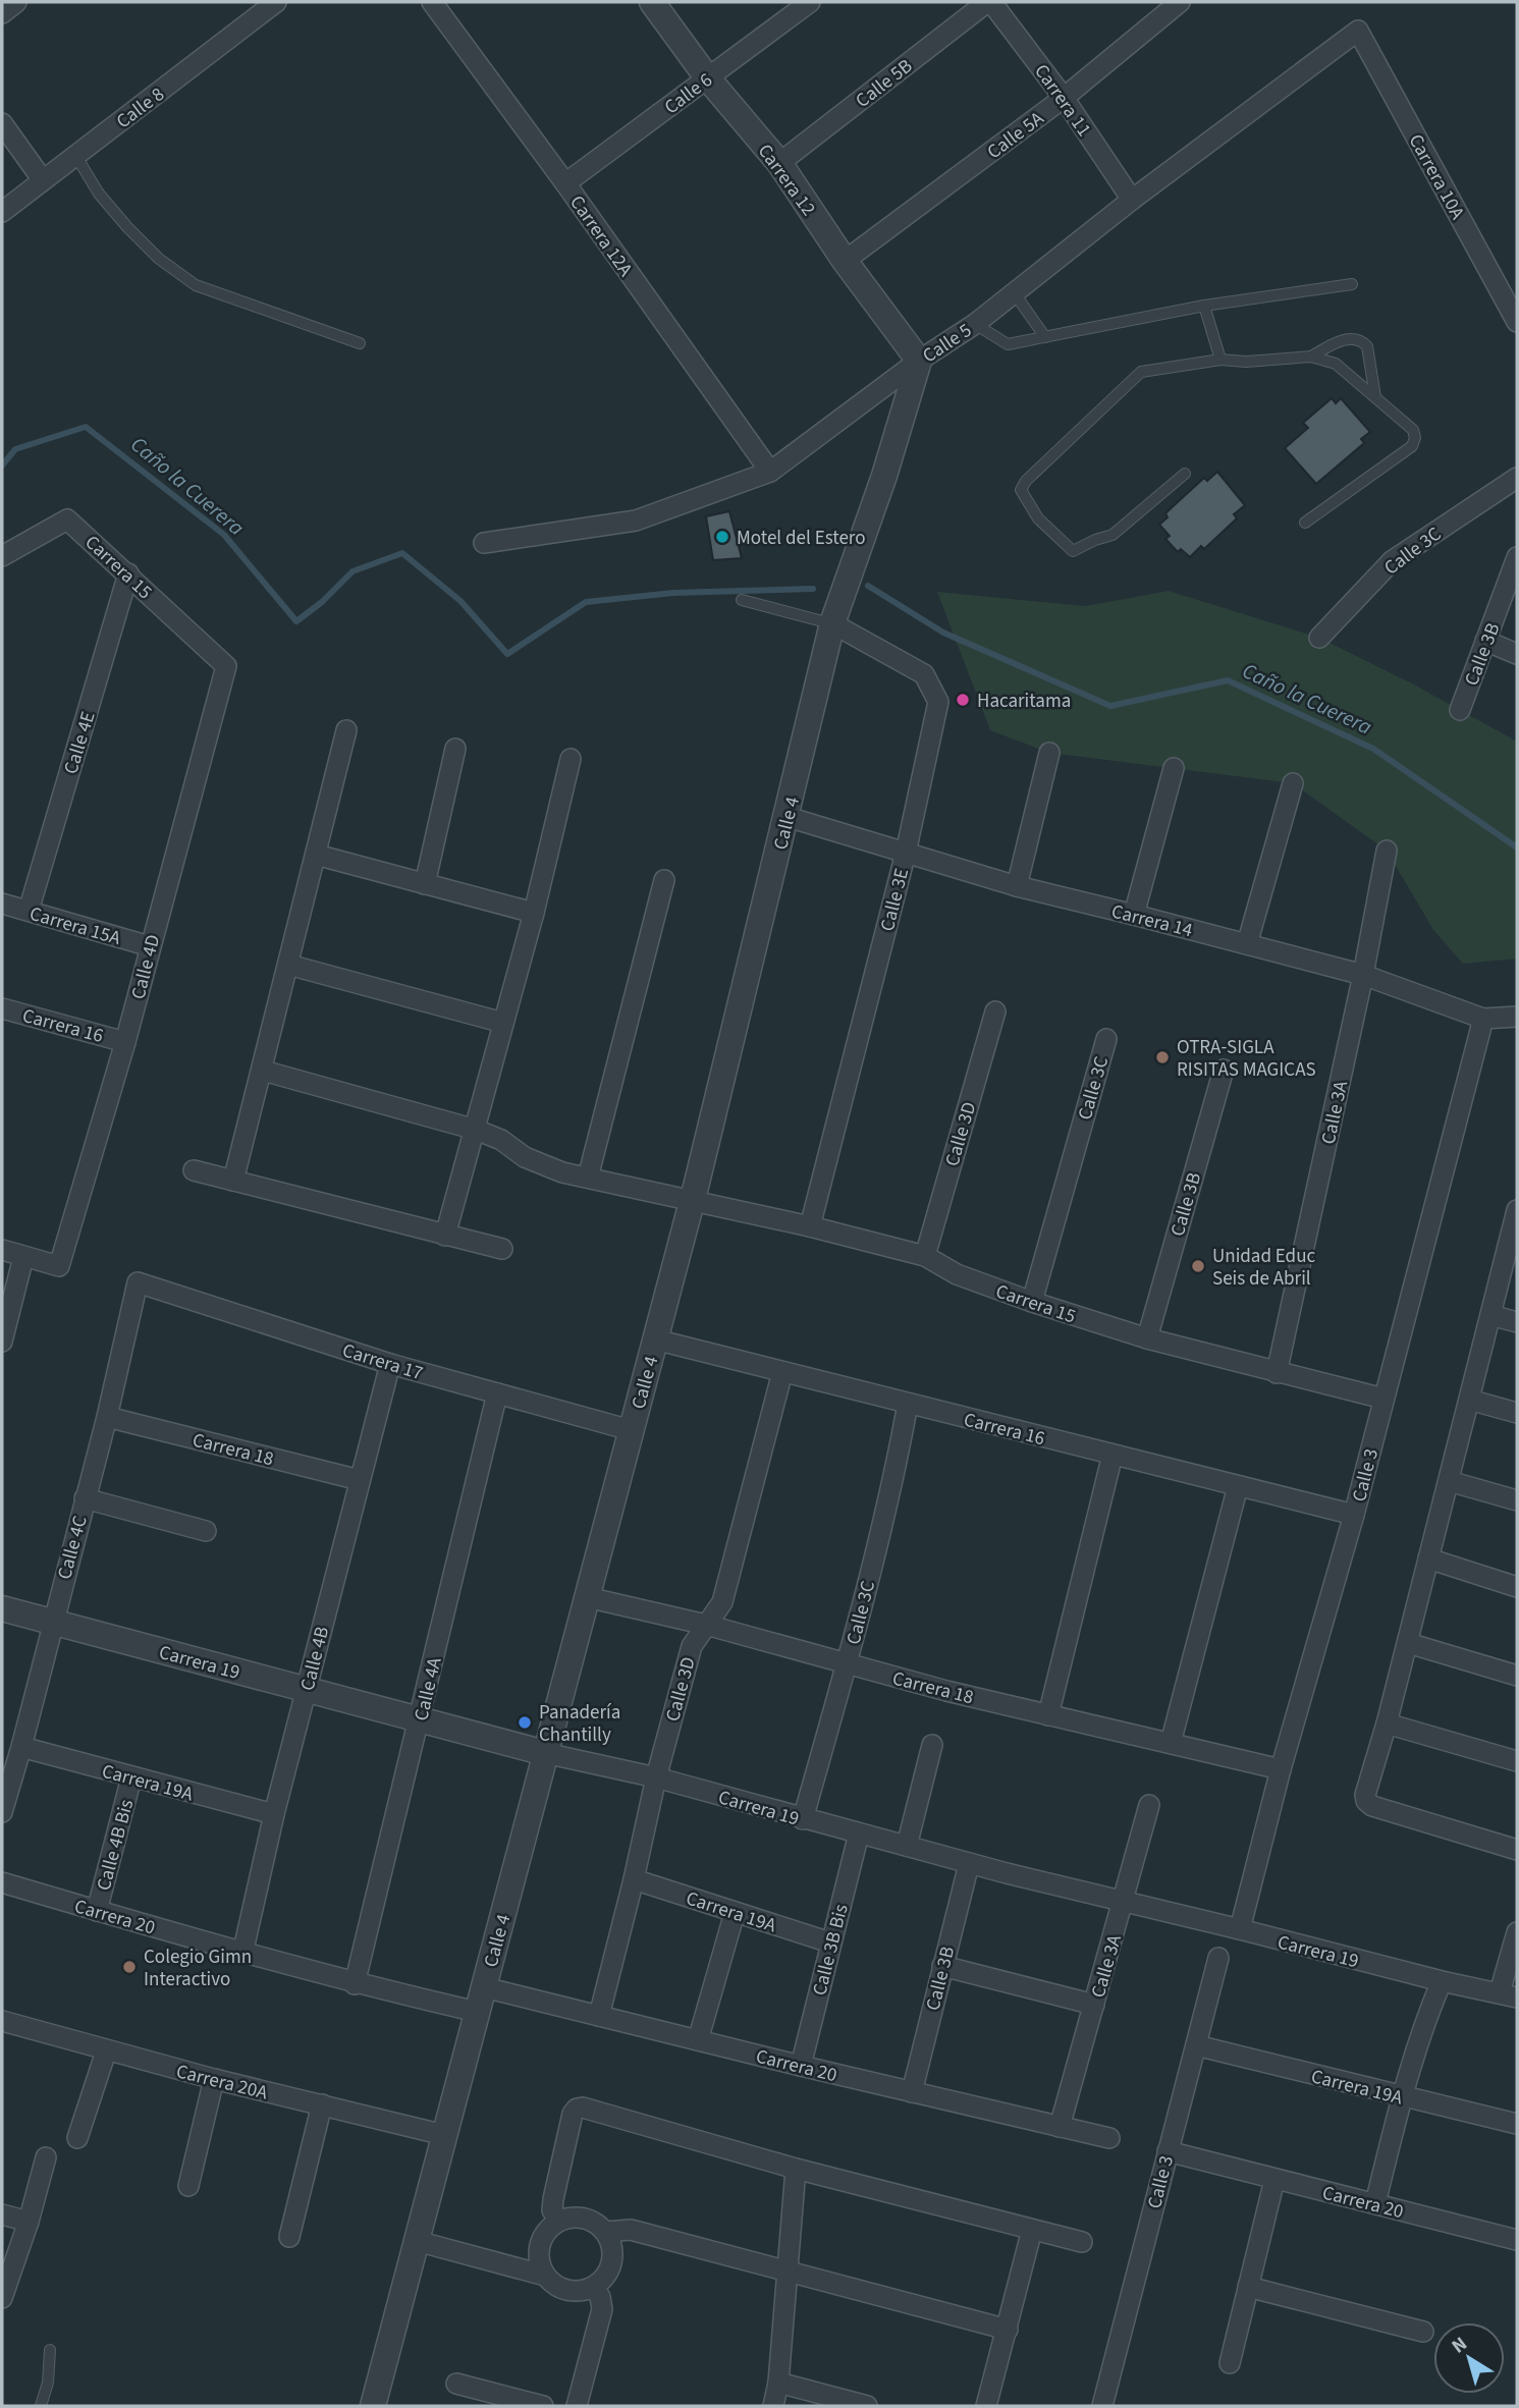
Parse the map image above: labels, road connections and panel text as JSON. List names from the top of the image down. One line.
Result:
{"streets":{"street":["Calle 5B","Calle 6","Carrera 11","Calle 8","Calle 5A","Carrera 10A","Carrera 12","Carrera 12A","Calle 5","Calle 3C","Carrera 15","Calle 3B","Calle 4E","Calle 4","Calle 3E","Carrera 14","Carrera 15A","Calle 4D","Carrera 16","Calle 3A","Calle 3D","Carrera 17","Carrera 18","Calle 3","Calle 4C","Calle 4B","Carrera 19","Calle 4A","Carrera 19A","Calle 4B Bis","Carrera 20","Calle 3B Bis","Carrera 20A"]},"crossings":[["Calle 5B","Carrera 11"],["Calle 5B","Carrera 12"],["Calle 6","Carrera 12"],["Calle 6","Carrera 12A"],["Carrera 11","Calle 5A"],["Carrera 11","Calle 5"],["Calle 5A","Carrera 12"],["Carrera 10A","Calle 5"],["Carrera 12","Calle 5"],["Carrera 12","Calle 4"],["Carrera 12A","Calle 5"],["Calle 5","Calle 4"],["Calle 3C","Carrera 15"],["Calle 3C","Carrera 16"],["Calle 3C","Carrera 18"],["Calle 3C","Carrera 19"],["Carrera 15","Calle 3B"],["Carrera 15","Calle 4E"],["Carrera 15","Calle 4"],["Carrera 15","Calle 3E"],["Carrera 15","Calle 4D"],["Carrera 15","Calle 3A"],["Carrera 15","Calle 3D"],["Carrera 15","Calle 3"],["Calle 3B","Carrera 19"],["Calle 3B","Carrera 20"],["Calle 4E","Carrera 15A"],["Calle 4","Calle 3E"],["Calle 4","Carrera 14"],["Calle 4","Carrera 16"],["Calle 4","Carrera 17"],["Calle 4","Carrera 18"],["Calle 4","Carrera 19"],["Calle 4","Carrera 20"],["Calle 4","Carrera 20A"],["Calle 3E","Carrera 14"],["Carrera 14","Calle 3A"],["Carrera 14","Calle 3"],["Carrera 15A","Calle 4D"],["Calle 4D","Carrera 16"],["Carrera 16","Calle 3D"],["Carrera 16","Calle 3"],["Calle 3A","Carrera 19"],["Calle 3A","Carrera 20"],["Calle 3D","Carrera 18"],["Calle 3D","Carrera 19"],["Calle 3D","Carrera 19A"],["Calle 3D","Carrera 20"],["Carrera 17","Calle 4C"],["Carrera 17","Calle 4B"],["Carrera 17","Calle 4A"],["Carrera 18","Calle 3"],["Carrera 18","Calle 4C"],["Carrera 18","Calle 4B"],["Calle 3","Carrera 19"],["Calle 3","Carrera 19A"],["Calle 3","Carrera 20"],["Calle 4C","Carrera 19"],["Calle 4C","Carrera 19A"],["Calle 4B","Carrera 19"],["Calle 4B","Carrera 19A"],["Calle 4B","Carrera 20"],["Carrera 19","Calle 4A"],["Carrera 19","Calle 3B Bis"],["Calle 4A","Carrera 20"],["Carrera 19A","Calle 4B Bis"],["Carrera 19A","Calle 3B Bis"],["Calle 4B Bis","Carrera 20"],["Carrera 20","Calle 3B Bis"]],"water":["Caño la Cuerera"],"places":["Motel del Estero","Hacaritama","OTRA-SIGLA RISITAS MAGICAS","Unidad Educ Seis de Abril","Panadería Chantilly","Colegio Gimn Interactivo"],"north":"top left"}
